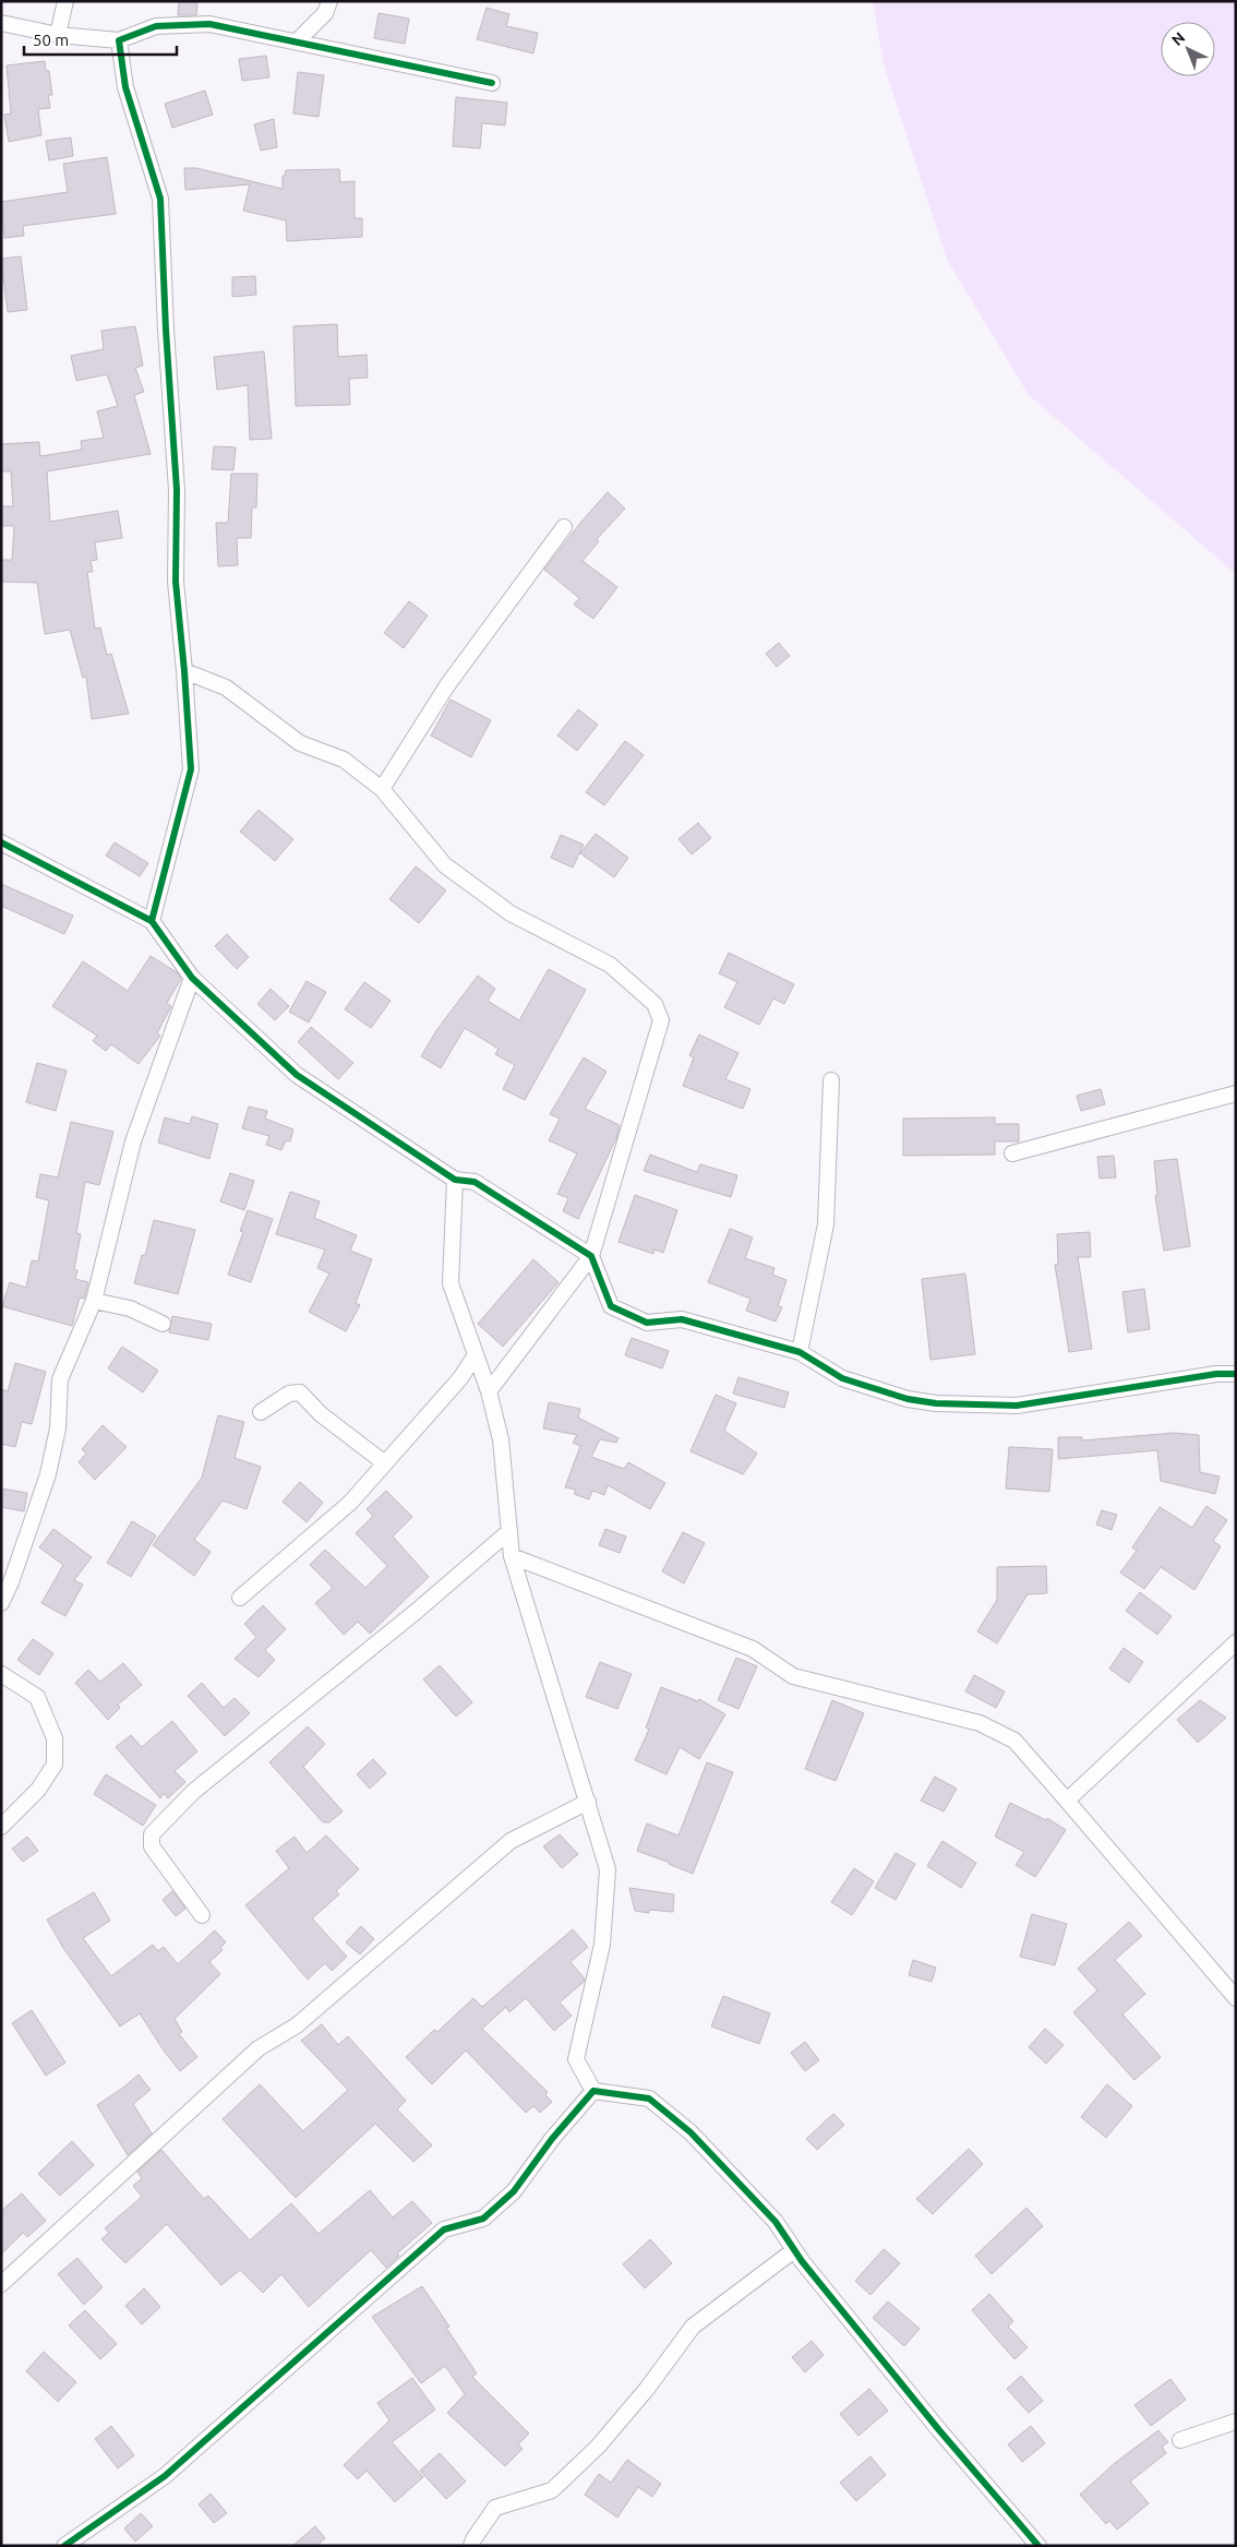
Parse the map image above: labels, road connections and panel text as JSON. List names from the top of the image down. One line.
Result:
{"scale_bar":"50 m","north":"top left"}
